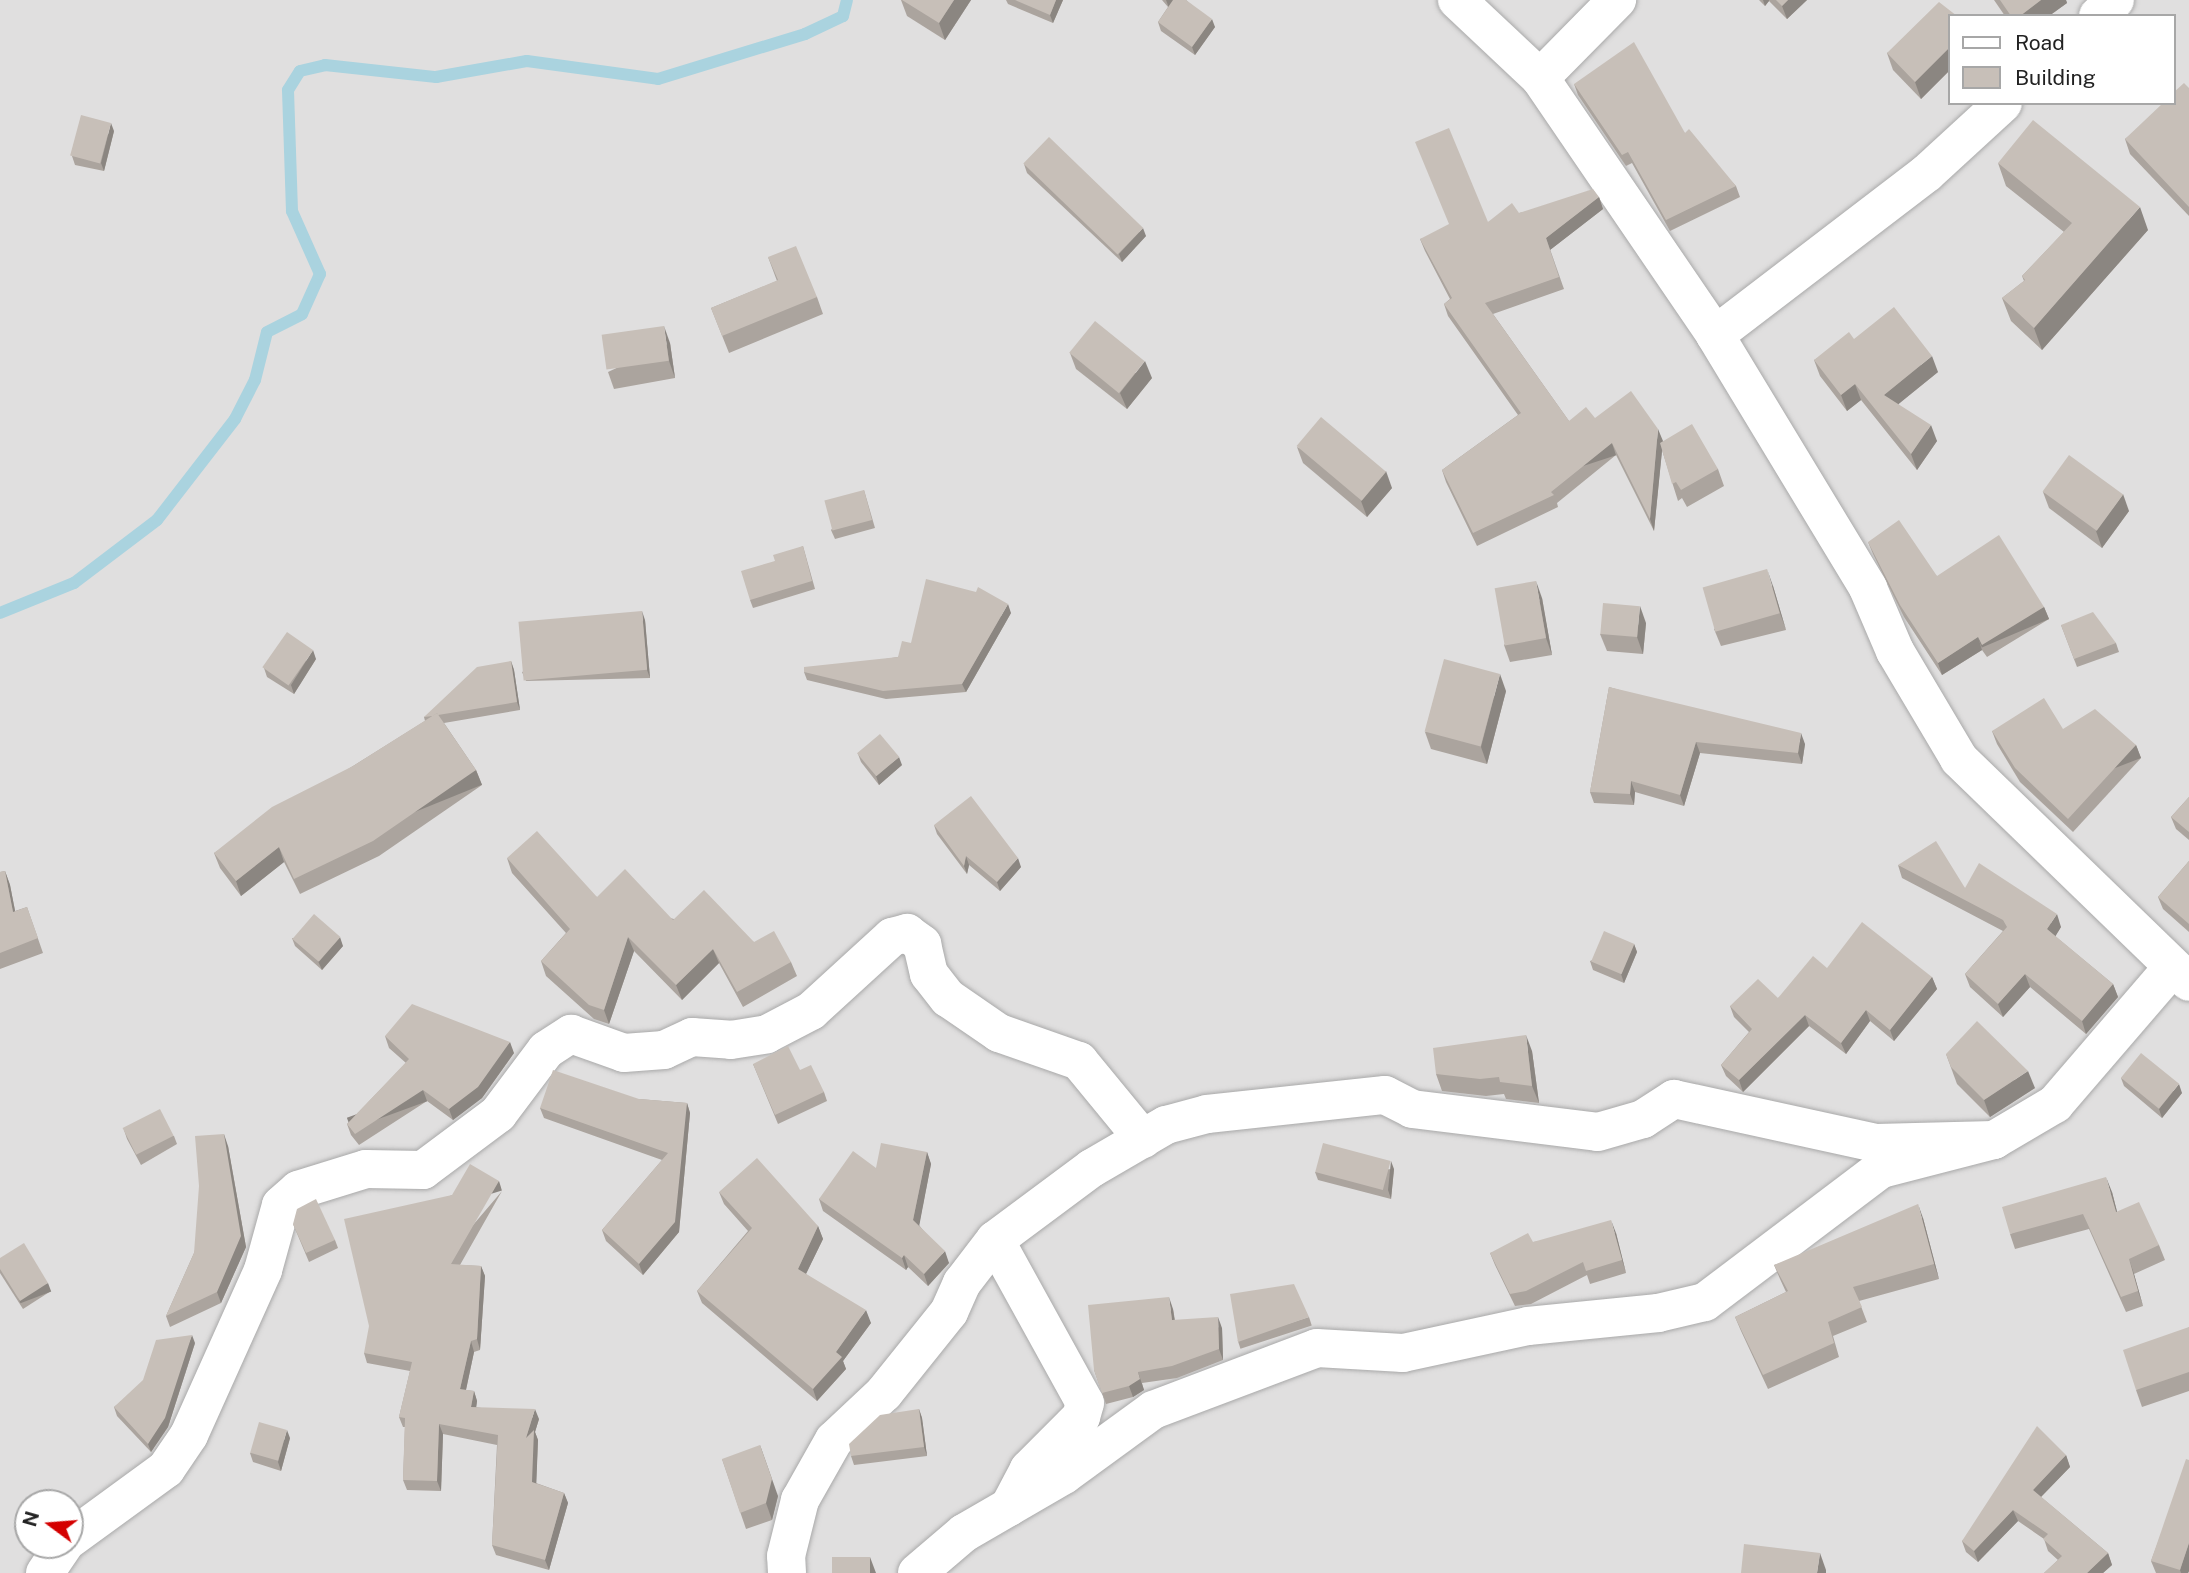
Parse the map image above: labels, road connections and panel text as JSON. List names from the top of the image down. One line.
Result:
{"legend":["Road","Building"],"north":"left"}
